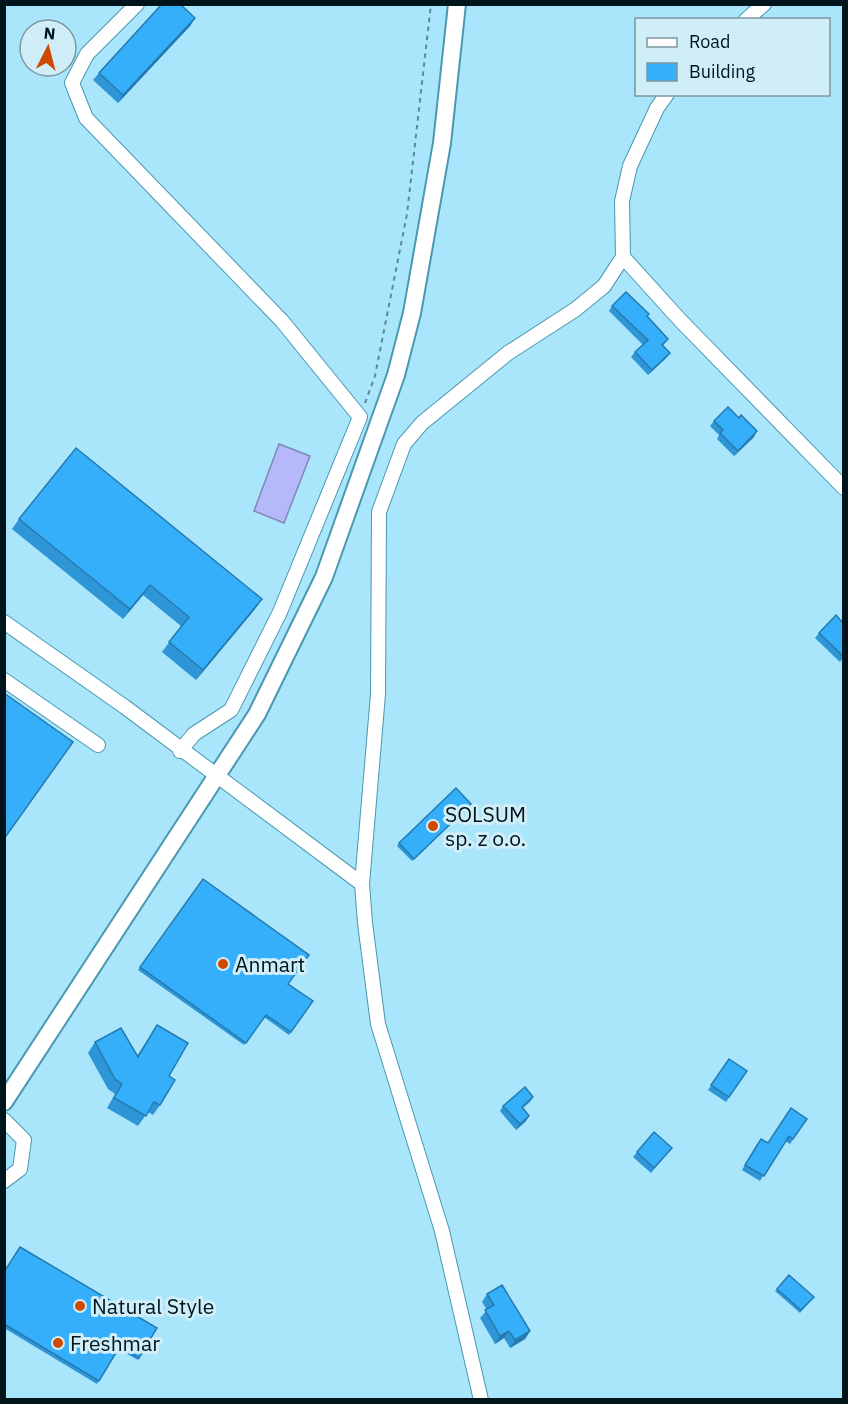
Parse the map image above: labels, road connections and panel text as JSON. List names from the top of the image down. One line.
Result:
{"places":["SOLSUM sp. z o.o.","Anmart","Natural Style","Freshmar"],"legend":["Road","Building"],"north":"top"}
